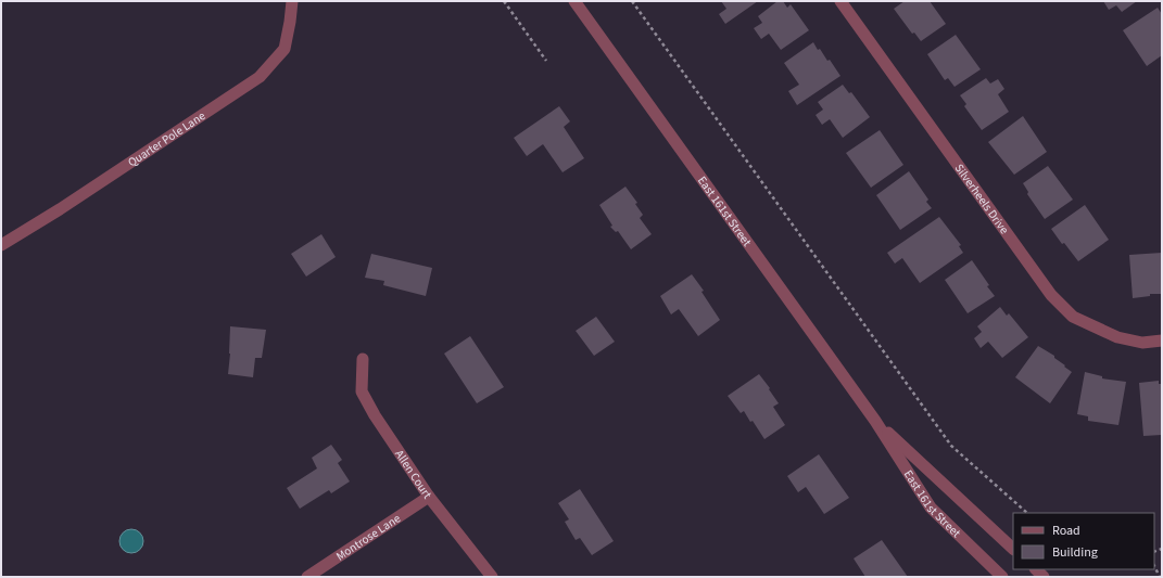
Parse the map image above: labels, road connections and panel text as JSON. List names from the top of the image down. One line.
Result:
{"streets":{"street":["Quarter Pole Lane","Silverheels Drive","East 161st Street","Allen Court","Montrose Lane"]},"crossings":[["Allen Court","Montrose Lane"]],"legend":["Road","Building"]}
